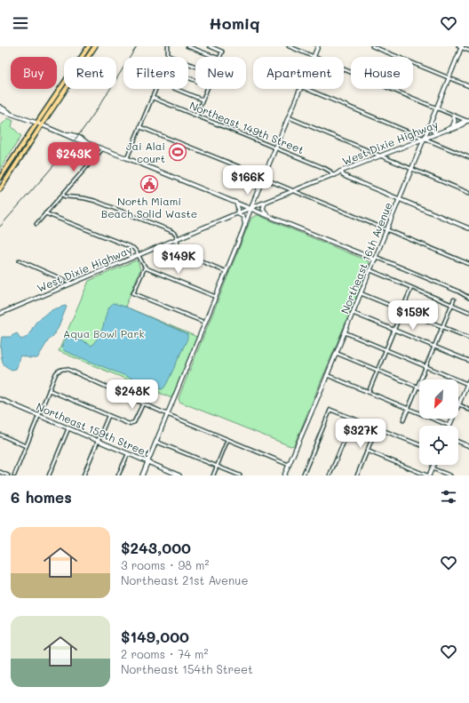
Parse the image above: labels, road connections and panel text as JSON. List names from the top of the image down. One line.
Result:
{"streets":{"street":["Northeast 149th Street","West Dixie Highway","Northeast 16th Avenue","Northeast 159th Street"]},"crossings":[["Northeast 149th Street","West Dixie Highway"],["West Dixie Highway","Northeast 16th Avenue"]],"parks":["Aqua Bowl Park"],"places":{"sports":["Jai Alai court"],"public building":["North Miami Beach Solid Waste"]},"north":"bottom left","page":{"header":"Homiq","chip":["Buy","Rent","Filters","New","Apartment","House"],"price":["$243K","$166K","$149K","$159K","$248K","$327K"],"heading":"6 homes","list":[{"name":"$243,000","note":"3 rooms · 98 m² · Northeast 21st Avenue"},{"name":"$149,000","note":"2 rooms · 74 m² · Northeast 154th Street"}]}}
